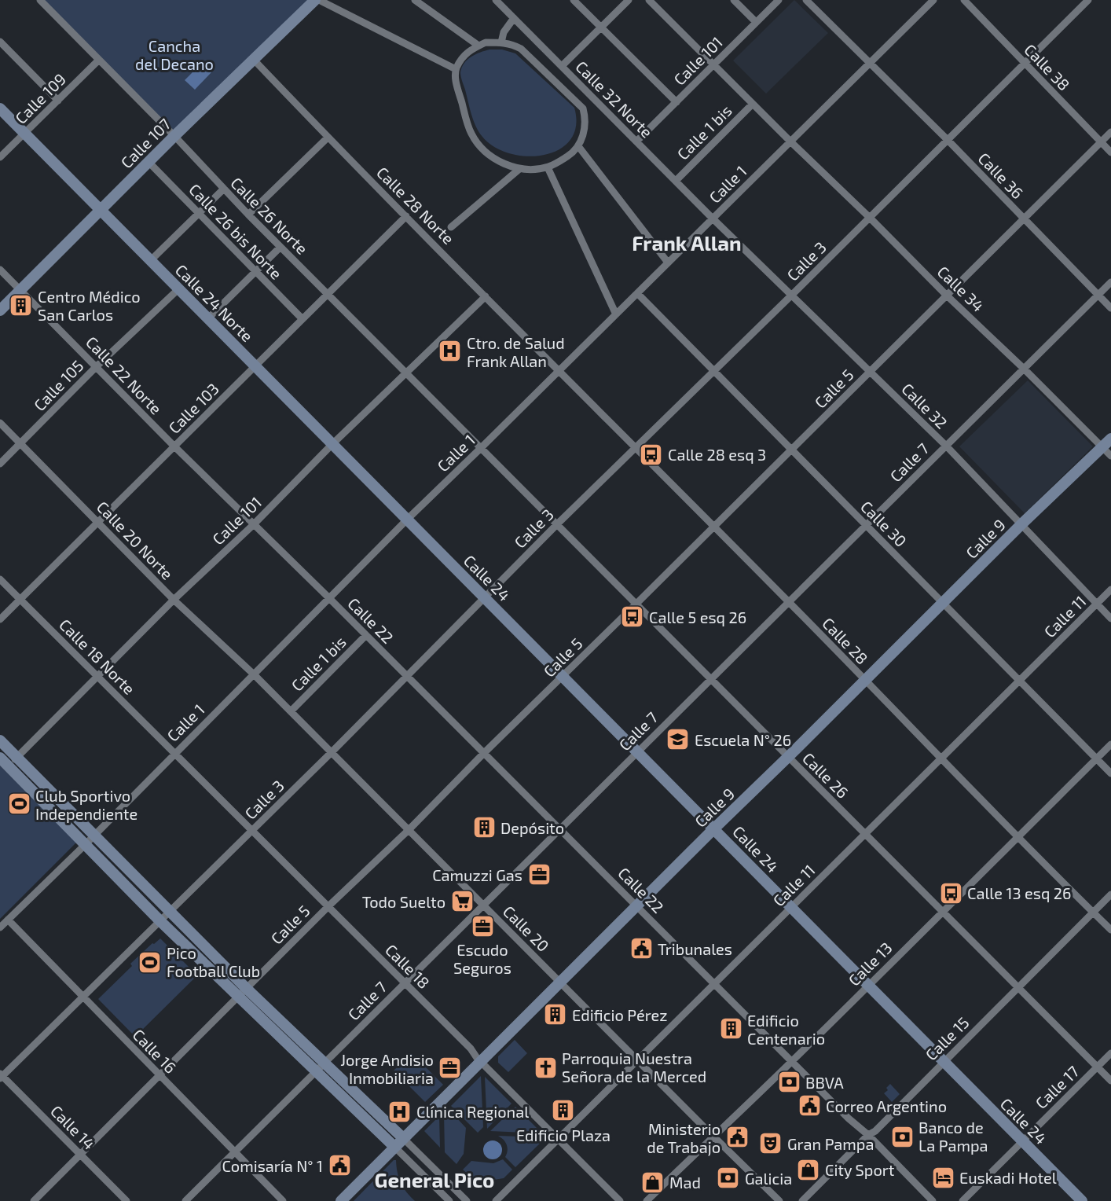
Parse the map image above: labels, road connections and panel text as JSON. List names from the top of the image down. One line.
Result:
{"streets":{"main road":["Calle 107","Calle 24 Norte","Calle 9","Calle 24"],"street":["Calle 101","Calle 38","Calle 109","Calle 32 Norte","Calle 1 bis","Calle 36","Calle 1","Calle 28 Norte","Calle 26 Norte","Calle 26 bis Norte","Calle 3","Calle 34","Calle 22 Norte","Calle 105","Calle 5","Calle 32","Calle 103","Calle 7","Calle 30","Calle 20 Norte","Calle 11","Calle 22","Calle 28","Calle 18 Norte","Calle 26","Calle 20","Calle 13","Calle 18","Calle 15","Calle 16","Calle 17","Calle 14"]},"crossings":[["Calle 101","Calle 32 Norte"],["Calle 101","Calle 28 Norte"],["Calle 101","Calle 26 Norte"],["Calle 101","Calle 34"],["Calle 101","Calle 24 Norte"],["Calle 101","Calle 22 Norte"],["Calle 101","Calle 20 Norte"],["Calle 101","Calle 18 Norte"],["Calle 38","Calle 3"],["Calle 38","Calle 5"],["Calle 109","Calle 26 Norte"],["Calle 109","Calle 24 Norte"],["Calle 32 Norte","Calle 1 bis"],["Calle 32 Norte","Calle 1"],["Calle 32 Norte","Calle 32"],["Calle 1 bis","Calle 34"],["Calle 1 bis","Calle 22"],["Calle 1 bis","Calle 20"],["Calle 107","Calle 28 Norte"],["Calle 107","Calle 26 Norte"],["Calle 107","Calle 26 bis Norte"],["Calle 107","Calle 24 Norte"],["Calle 107","Calle 22 Norte"],["Calle 36","Calle 1"],["Calle 36","Calle 3"],["Calle 36","Calle 5"],["Calle 36","Calle 7"],["Calle 1","Calle 28 Norte"],["Calle 1","Calle 26 Norte"],["Calle 1","Calle 34"],["Calle 1","Calle 24 Norte"],["Calle 1","Calle 22 Norte"],["Calle 1","Calle 32"],["Calle 1","Calle 30"],["Calle 1","Calle 20 Norte"],["Calle 1","Calle 24"],["Calle 1","Calle 22"],["Calle 1","Calle 28"],["Calle 1","Calle 18 Norte"],["Calle 1","Calle 26"],["Calle 1","Calle 20"],["Calle 1","Calle 18"],["Calle 1","Calle 16"],["Calle 28 Norte","Calle 103"],["Calle 28 Norte","Calle 28"],["Calle 26 Norte","Calle 103"],["Calle 26 Norte","Calle 26"],["Calle 26 bis Norte","Calle 103"],["Calle 3","Calle 34"],["Calle 3","Calle 32"],["Calle 3","Calle 30"],["Calle 3","Calle 24"],["Calle 3","Calle 22"],["Calle 3","Calle 28"],["Calle 3","Calle 26"],["Calle 3","Calle 20"],["Calle 3","Calle 18"],["Calle 3","Calle 16"],["Calle 3","Calle 14"],["Calle 34","Calle 5"],["Calle 34","Calle 7"],["Calle 34","Calle 9"],["Calle 24 Norte","Calle 105"],["Calle 24 Norte","Calle 103"],["Calle 24 Norte","Calle 24"],["Calle 22 Norte","Calle 105"],["Calle 22 Norte","Calle 103"],["Calle 22 Norte","Calle 22"],["Calle 105","Calle 20 Norte"],["Calle 5","Calle 32"],["Calle 5","Calle 30"],["Calle 5","Calle 24"],["Calle 5","Calle 22"],["Calle 5","Calle 28"],["Calle 5","Calle 26"],["Calle 5","Calle 20"],["Calle 5","Calle 18"],["Calle 5","Calle 16"],["Calle 5","Calle 14"],["Calle 32","Calle 7"],["Calle 32","Calle 9"],["Calle 32","Calle 11"],["Calle 103","Calle 20 Norte"],["Calle 103","Calle 18 Norte"],["Calle 7","Calle 30"],["Calle 7","Calle 24"],["Calle 7","Calle 22"],["Calle 7","Calle 28"],["Calle 7","Calle 26"],["Calle 7","Calle 20"],["Calle 7","Calle 18"],["Calle 7","Calle 16"],["Calle 30","Calle 9"],["Calle 30","Calle 11"],["Calle 30","Calle 13"],["Calle 9","Calle 24"],["Calle 9","Calle 22"],["Calle 9","Calle 28"],["Calle 9","Calle 26"],["Calle 9","Calle 20"],["Calle 9","Calle 18"],["Calle 20 Norte","Calle 20"],["Calle 24","Calle 11"],["Calle 24","Calle 13"],["Calle 24","Calle 15"],["Calle 24","Calle 17"],["Calle 11","Calle 22"],["Calle 11","Calle 28"],["Calle 11","Calle 26"],["Calle 11","Calle 20"],["Calle 11","Calle 18"],["Calle 22","Calle 13"],["Calle 22","Calle 15"],["Calle 28","Calle 13"],["Calle 28","Calle 15"],["Calle 18 Norte","Calle 18"],["Calle 26","Calle 13"],["Calle 26","Calle 15"],["Calle 26","Calle 17"],["Calle 20","Calle 13"]],"districts":["Frank Allan","General Pico"],"parks":["Cancha del Decano"],"places":{"building":["Centro Médico San Carlos","Depósito","Edificio Pérez","Edificio Centenario","Edificio Plaza"],"hospital":["Ctro. de Salud Frank Allan","Clínica Regional"],"bus stop":["Calle 28 esq 3","Calle 5 esq 26","Calle 13 esq 26"],"school or university":["Escuela N° 26"],"sports":["Club Sportivo Independiente","Pico Football Club"],"office":["Camuzzi Gas","Escudo Seguros","Jorge Andisio Inmobiliaria"],"supermarket":["Todo Suelto"],"public building":["Tribunales","Correo Argentino","Ministerio de Trabajo","Comisaría N° 1"],"church":["Parroquia Nuestra Señora de la Merced"],"bank":["BBVA","Banco de La Pampa","Galicia"],"theatre":["Gran Pampa"],"shop":["City Sport","Mad"],"hotel":["Euskadi Hotel"]}}
